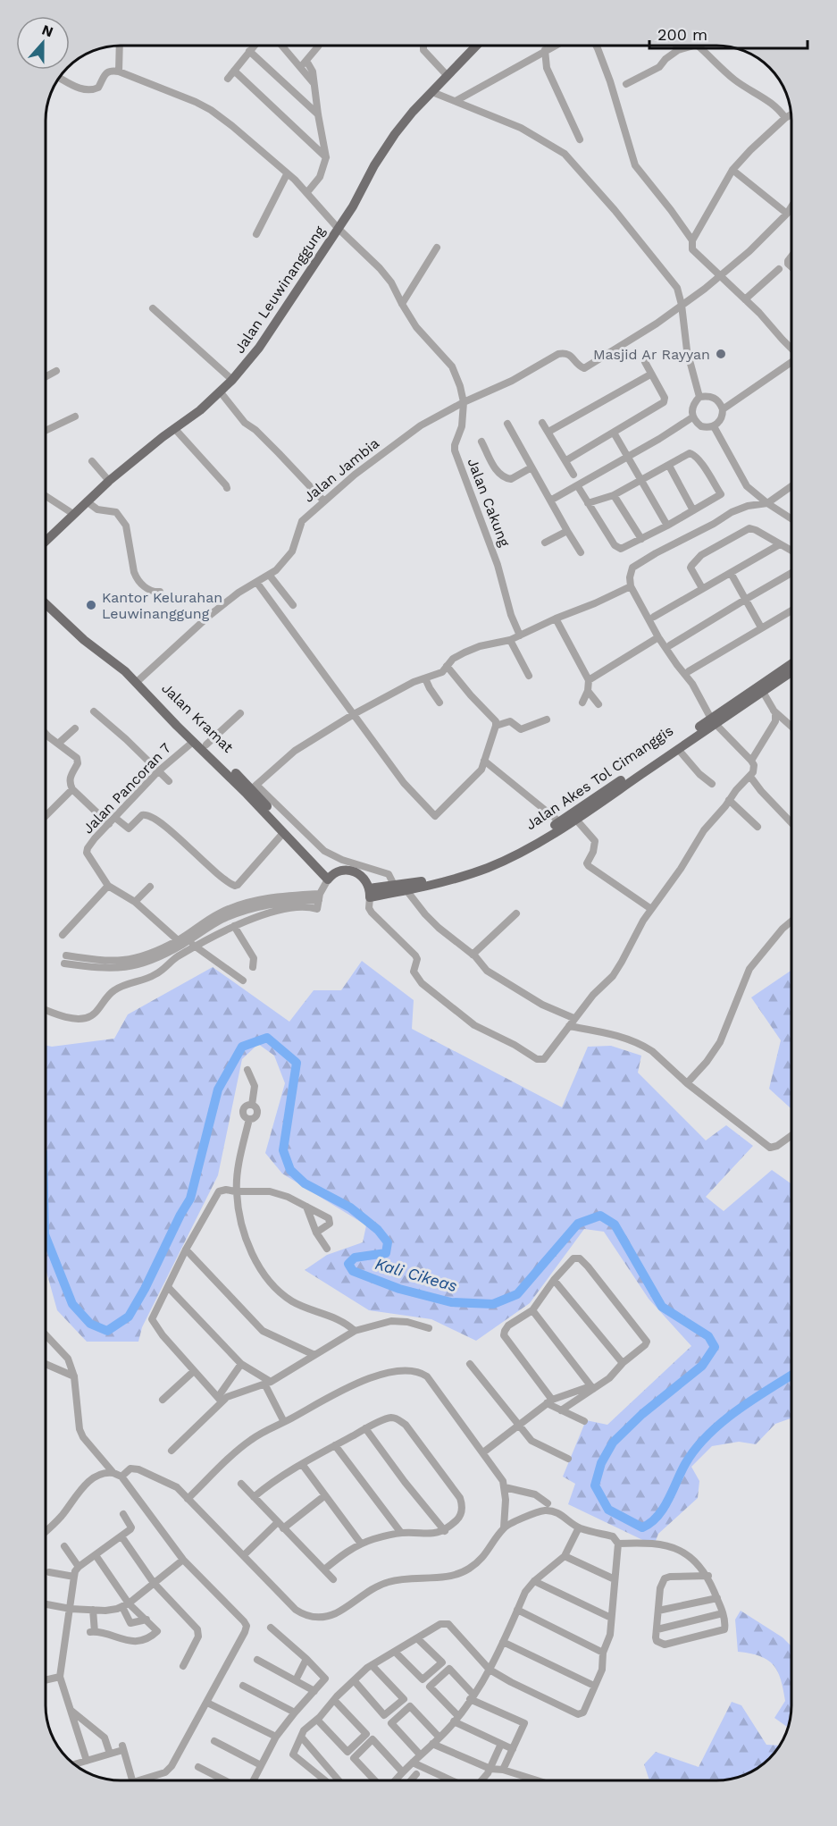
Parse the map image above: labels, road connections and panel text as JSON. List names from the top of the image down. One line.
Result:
{"streets":{"main road":["Jalan Leuwinanggung","Jalan Kramat","Jalan Akes Tol Cimanggis"],"street":["Jalan Jambia","Jalan Cakung","Jalan Pancoran 7"]},"crossings":[["Jalan Leuwinanggung","Jalan Cakung"],["Jalan Jambia","Jalan Cakung"],["Jalan Jambia","Jalan Kramat"],["Jalan Kramat","Jalan Pancoran 7"]],"water":["Kali Cikeas"],"places":["Masjid Ar Rayyan","Kantor Kelurahan Leuwinanggung"],"scale_bar":"200 m","north":"top"}
